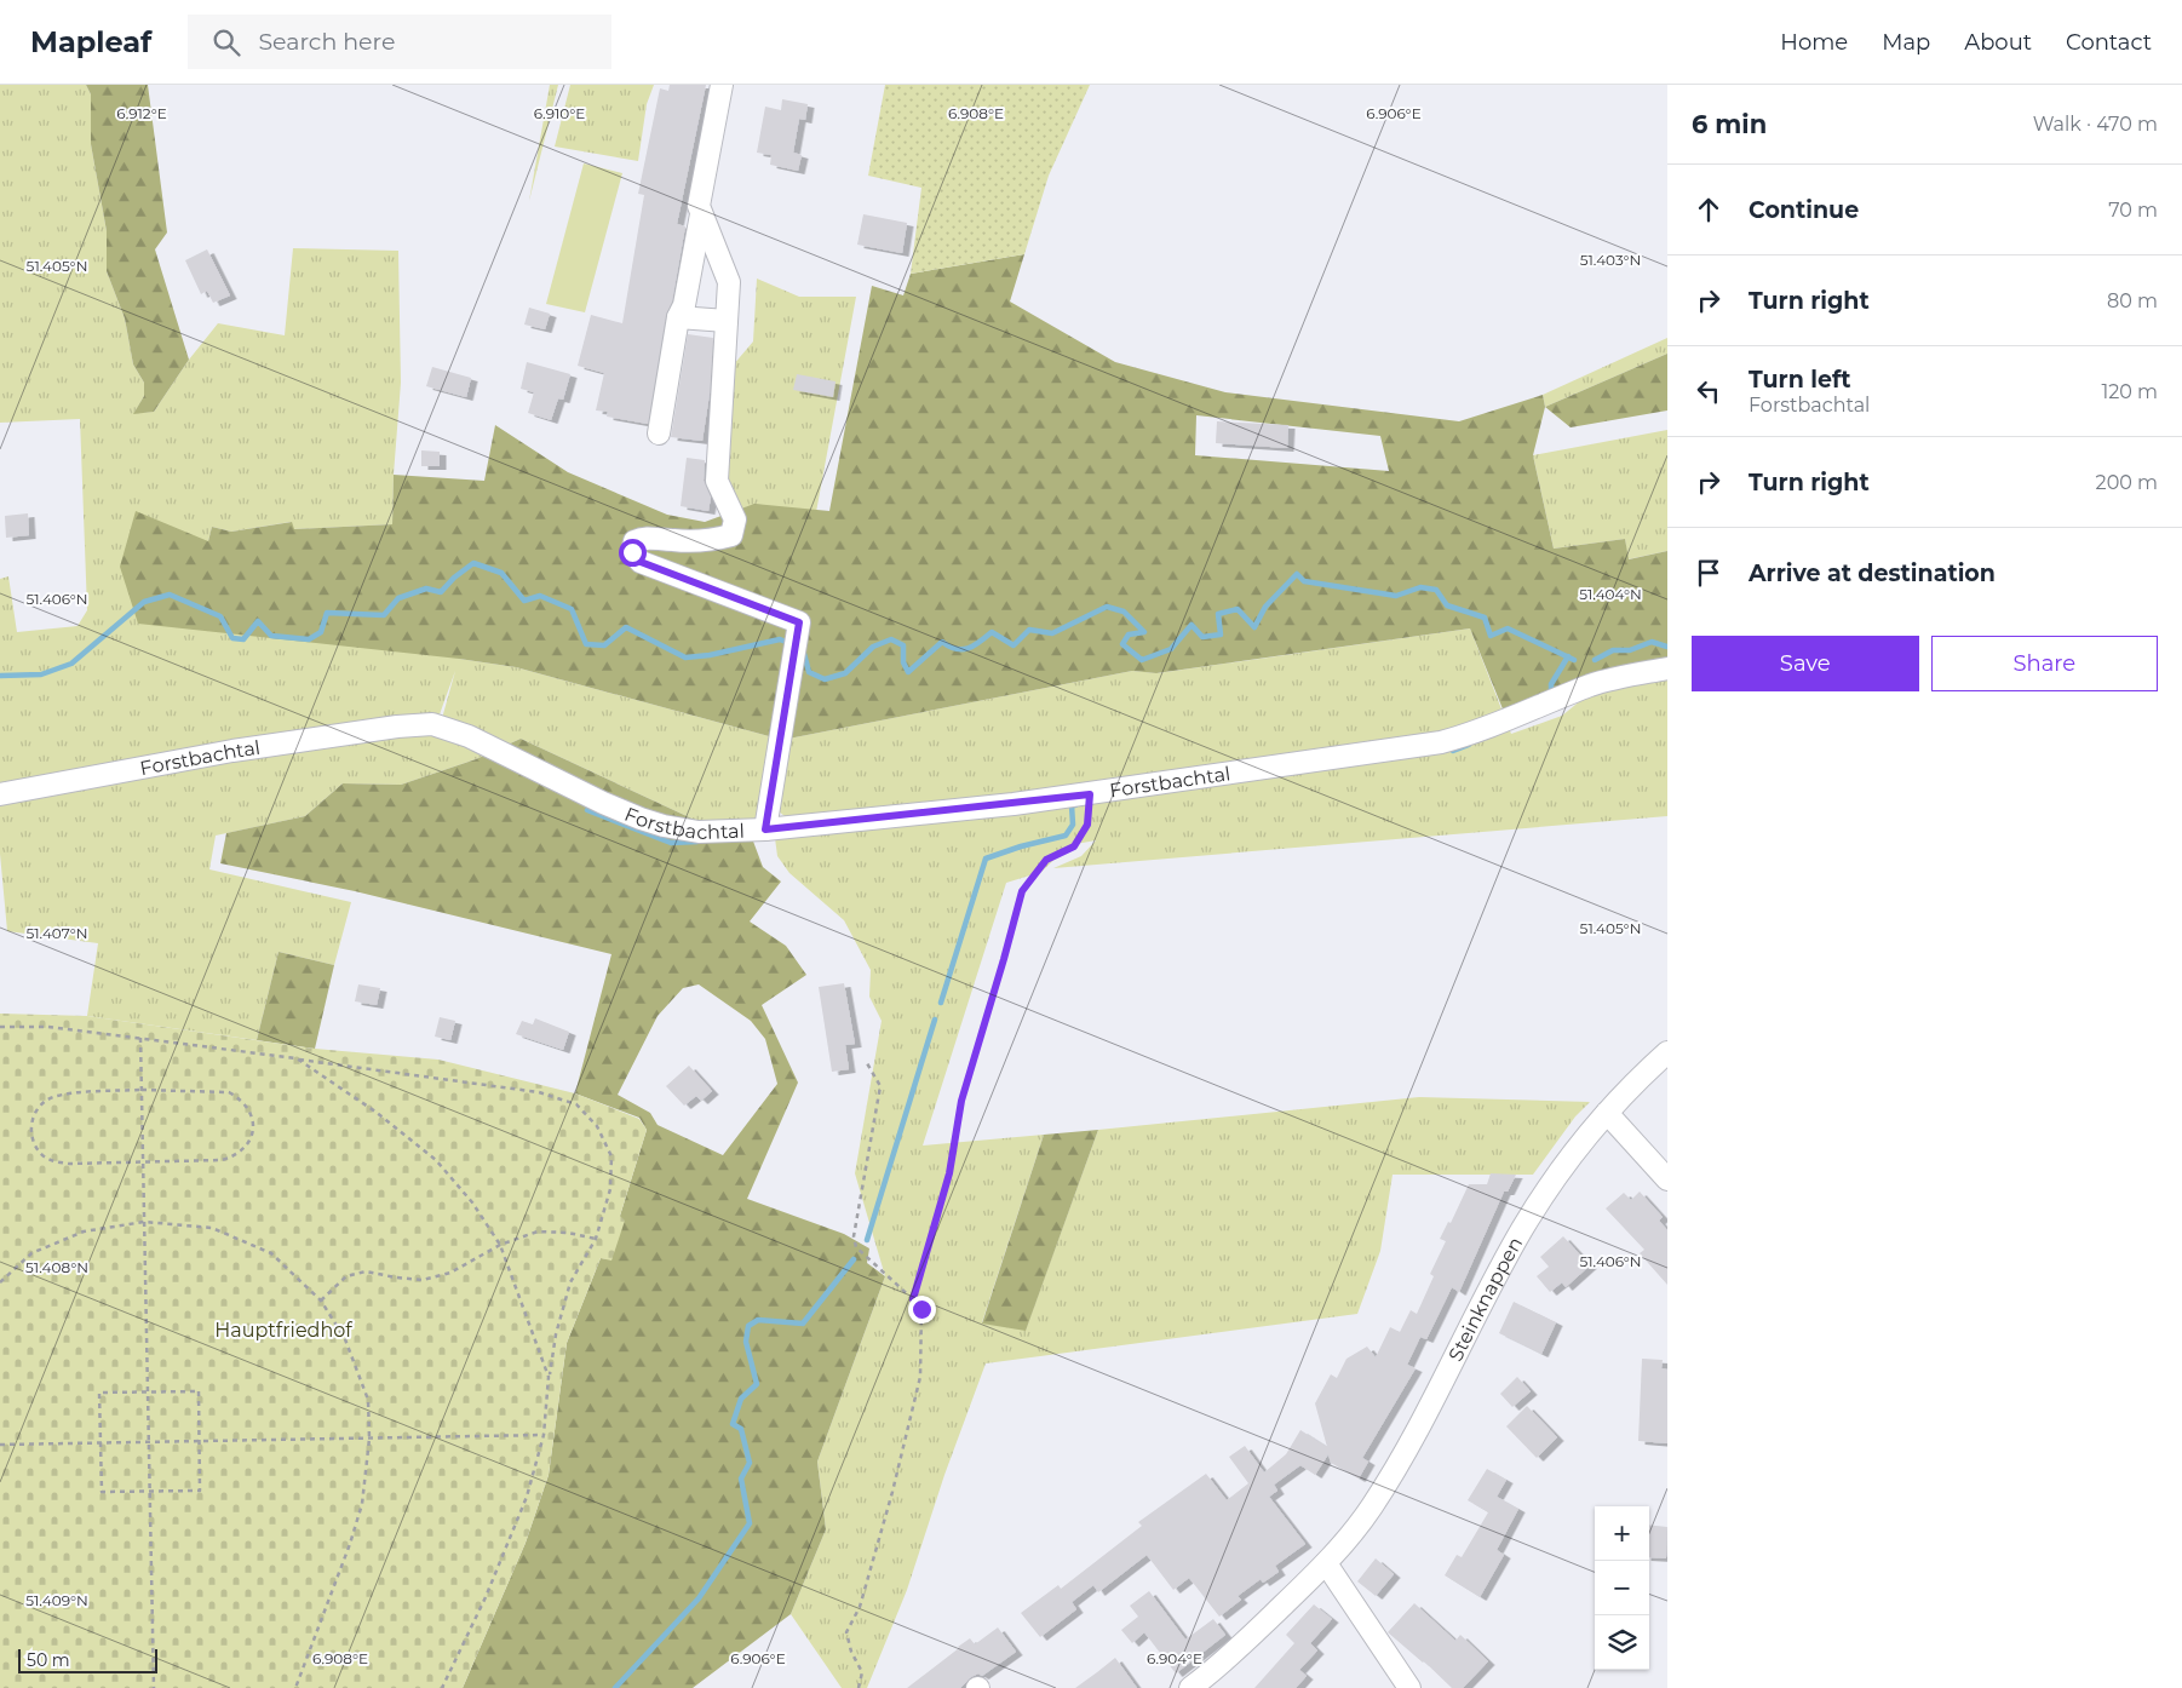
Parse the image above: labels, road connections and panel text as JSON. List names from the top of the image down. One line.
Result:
{"streets":{"street":["Forstbachtal","Steinknappen"]},"parks":["Hauptfriedhof"],"scale_bar":"50 m","page":{"header":"Mapleaf","search":"Search here","nav":["Home","Map","About","Contact"],"heading":["6 min","Walk · 470 m"],"list":[["Continue","70 m"],["Turn right","80 m"],["Turn left","Forstbachtal","120 m"],["Turn right","200 m"],"Arrive at destination"],"buttons":["Save","Share"],"map_buttons":["+","−"],"scale":"50 m"},"coordinates":["6.910°E","6.912°E","6.908°E","6.906°E","51.403°N","51.405°N","51.404°N","51.406°N","51.407°N","51.408°N","51.409°N","6.904°E"]}
